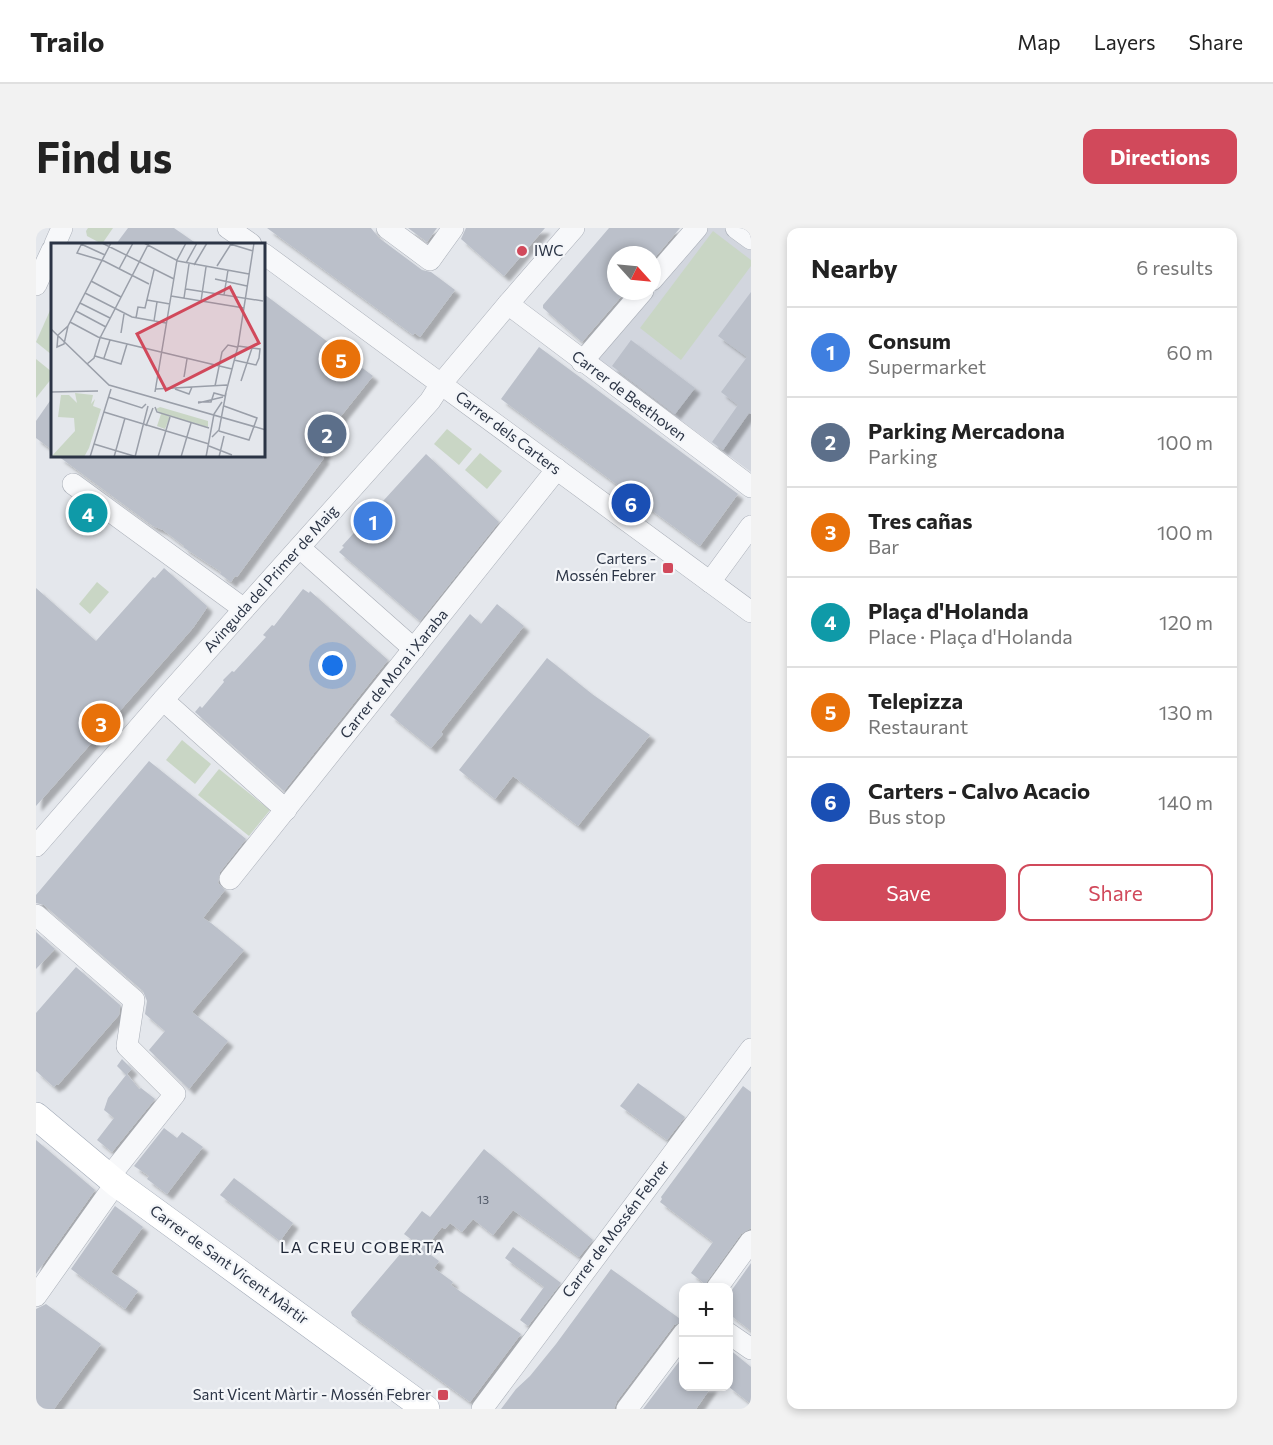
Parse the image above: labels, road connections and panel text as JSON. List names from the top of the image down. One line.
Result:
{"streets":{"main road":["Carrer de Sant Vicent Màrtir"],"street":["Carrer de Beethoven","Carrer dels Carters","Avinguda del Primer de Maig","Carrer de Mora i Xaraba","Carrer de Mossén Febrer"]},"crossings":[["Carrer de Beethoven","Avinguda del Primer de Maig"],["Carrer dels Carters","Avinguda del Primer de Maig"],["Carrer dels Carters","Carrer de Mora i Xaraba"]],"districts":["LA CREU COBERTA"],"places":{"other":["IWC"],"transit":["Carters - Mossén Febrer","Sant Vicent Màrtir - Mossén Febrer"]},"house_numbers":["13"],"north":"bottom right","page":{"header":"Trailo","nav":["Map","Layers","Share"],"buttons":["Directions",["Save","Share"]],"title":"Find us","heading":["Nearby","6 results"],"list":[{"mark":"1","name":"Consum","note":"Supermarket","value":"60 m"},{"mark":"2","name":"Parking Mercadona","note":"Parking","value":"100 m"},{"mark":"3","name":"Tres cañas","note":"Bar","value":"100 m"},{"mark":"4","name":"Plaça d'Holanda","note":"Place · Plaça d'Holanda","value":"120 m"},{"mark":"5","name":"Telepizza","note":"Restaurant","value":"130 m"},{"mark":"6","name":"Carters - Calvo Acacio","note":"Bus stop","value":"140 m"}],"pins":["5","2","6","4","1","3"],"map_buttons":["+","−"]}}
